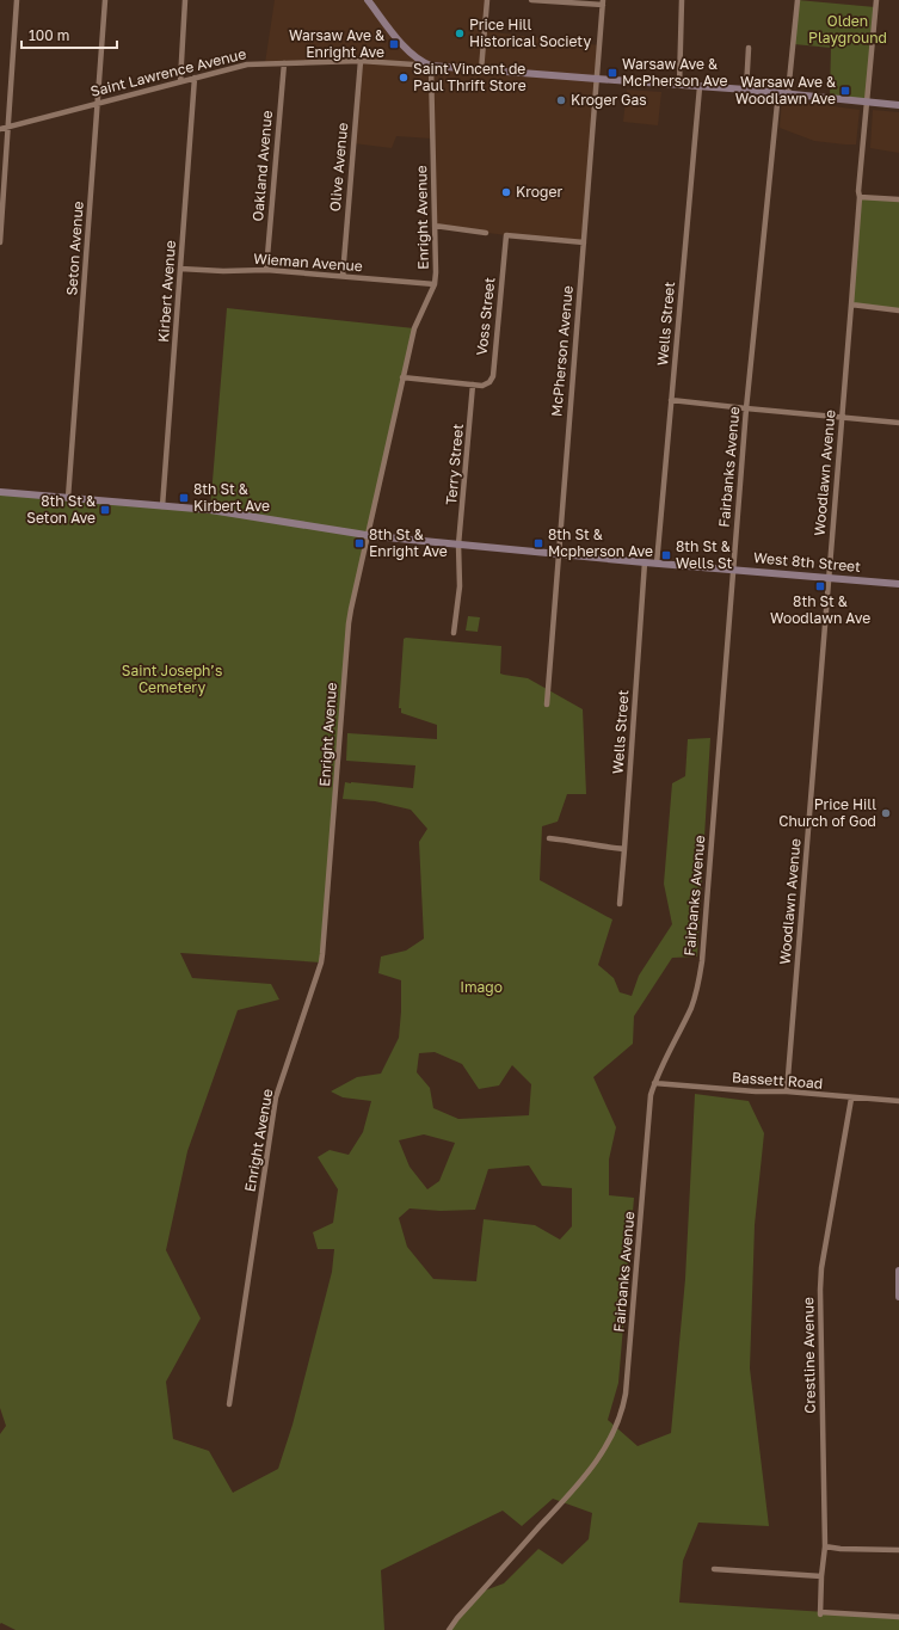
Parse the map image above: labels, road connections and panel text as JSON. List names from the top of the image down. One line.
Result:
{"streets":{"street":["Saint Lawrence Avenue","Oakland Avenue","Olive Avenue","Enright Avenue","Seton Avenue","Wieman Avenue","Kirbert Avenue","Voss Street","Wells Street","McPherson Avenue","Terry Street","Fairbanks Avenue","Woodlawn Avenue","West 8th Street","Bassett Road","Crestline Avenue"]},"crossings":[["Saint Lawrence Avenue","Oakland Avenue"],["Saint Lawrence Avenue","Olive Avenue"],["Saint Lawrence Avenue","Enright Avenue"],["Saint Lawrence Avenue","Seton Avenue"],["Saint Lawrence Avenue","Kirbert Avenue"],["Oakland Avenue","Wieman Avenue"],["Olive Avenue","Wieman Avenue"],["Enright Avenue","Wieman Avenue"],["Enright Avenue","West 8th Street"],["Seton Avenue","West 8th Street"],["Wieman Avenue","Kirbert Avenue"],["Kirbert Avenue","West 8th Street"],["Voss Street","McPherson Avenue"],["Voss Street","Terry Street"],["Wells Street","West 8th Street"],["McPherson Avenue","West 8th Street"],["Terry Street","West 8th Street"],["Fairbanks Avenue","Bassett Road"],["Woodlawn Avenue","Bassett Road"],["Bassett Road","Crestline Avenue"]],"parks":["Olden Playground","Saint Joseph’s Cemetery","Imago"],"places":{"other":["Price Hill Historical Society","Saint Vincent de Paul Thrift Store","Kroger Gas","Kroger","Price Hill Church of God"],"transit":["Warsaw Ave & Enright Ave","Warsaw Ave & McPherson Ave","Warsaw Ave & Woodlawn Ave","8th St & Kirbert Ave","8th St & Seton Ave","8th St & Enright Ave","8th St & Mcpherson Ave","8th St & Wells St","8th St & Woodlawn Ave"]},"scale_bar":"100 m"}
